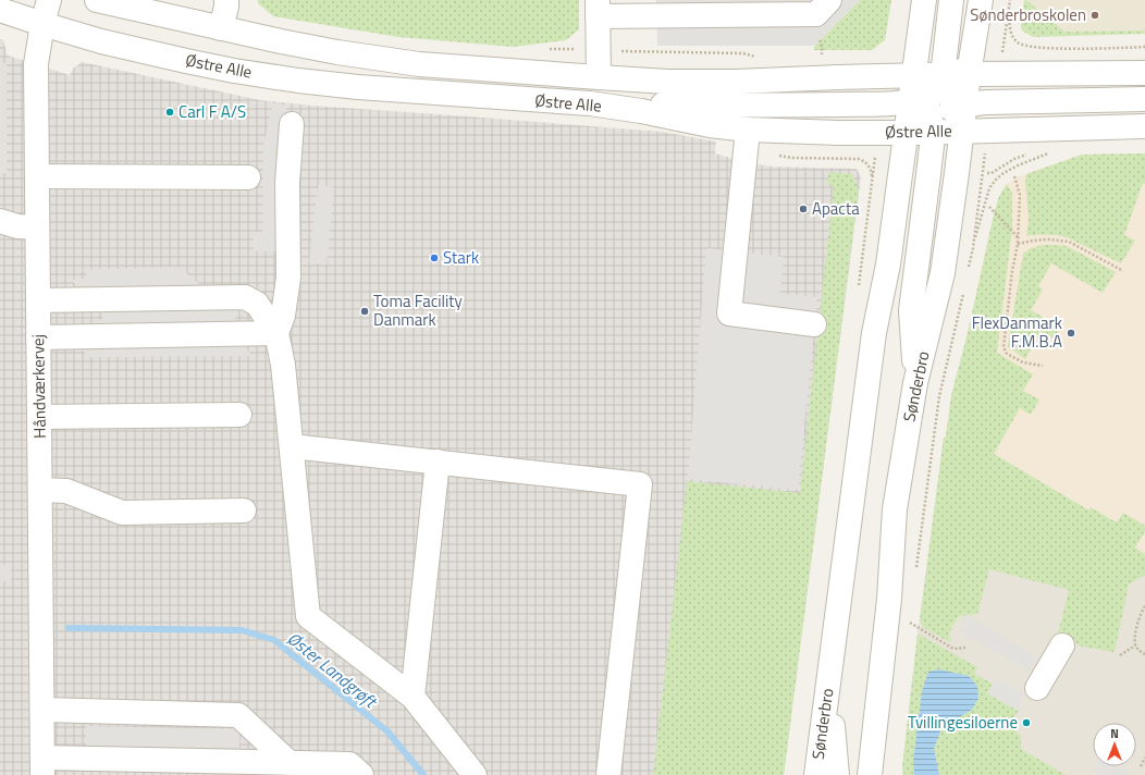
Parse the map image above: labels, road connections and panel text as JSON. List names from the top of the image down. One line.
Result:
{"streets":{"street":["Østre Alle","Håndværkervej","Sønderbro"]},"crossings":[["Østre Alle","Håndværkervej"],["Østre Alle","Sønderbro"]],"water":["Øster Landgrøft"],"places":["Sønderbroskolen","Carl F A/S","Apacta","Stark","Toma Facility Danmark","FlexDanmark F.M.B.A","Tvillingesiloerne"],"north":"top"}
